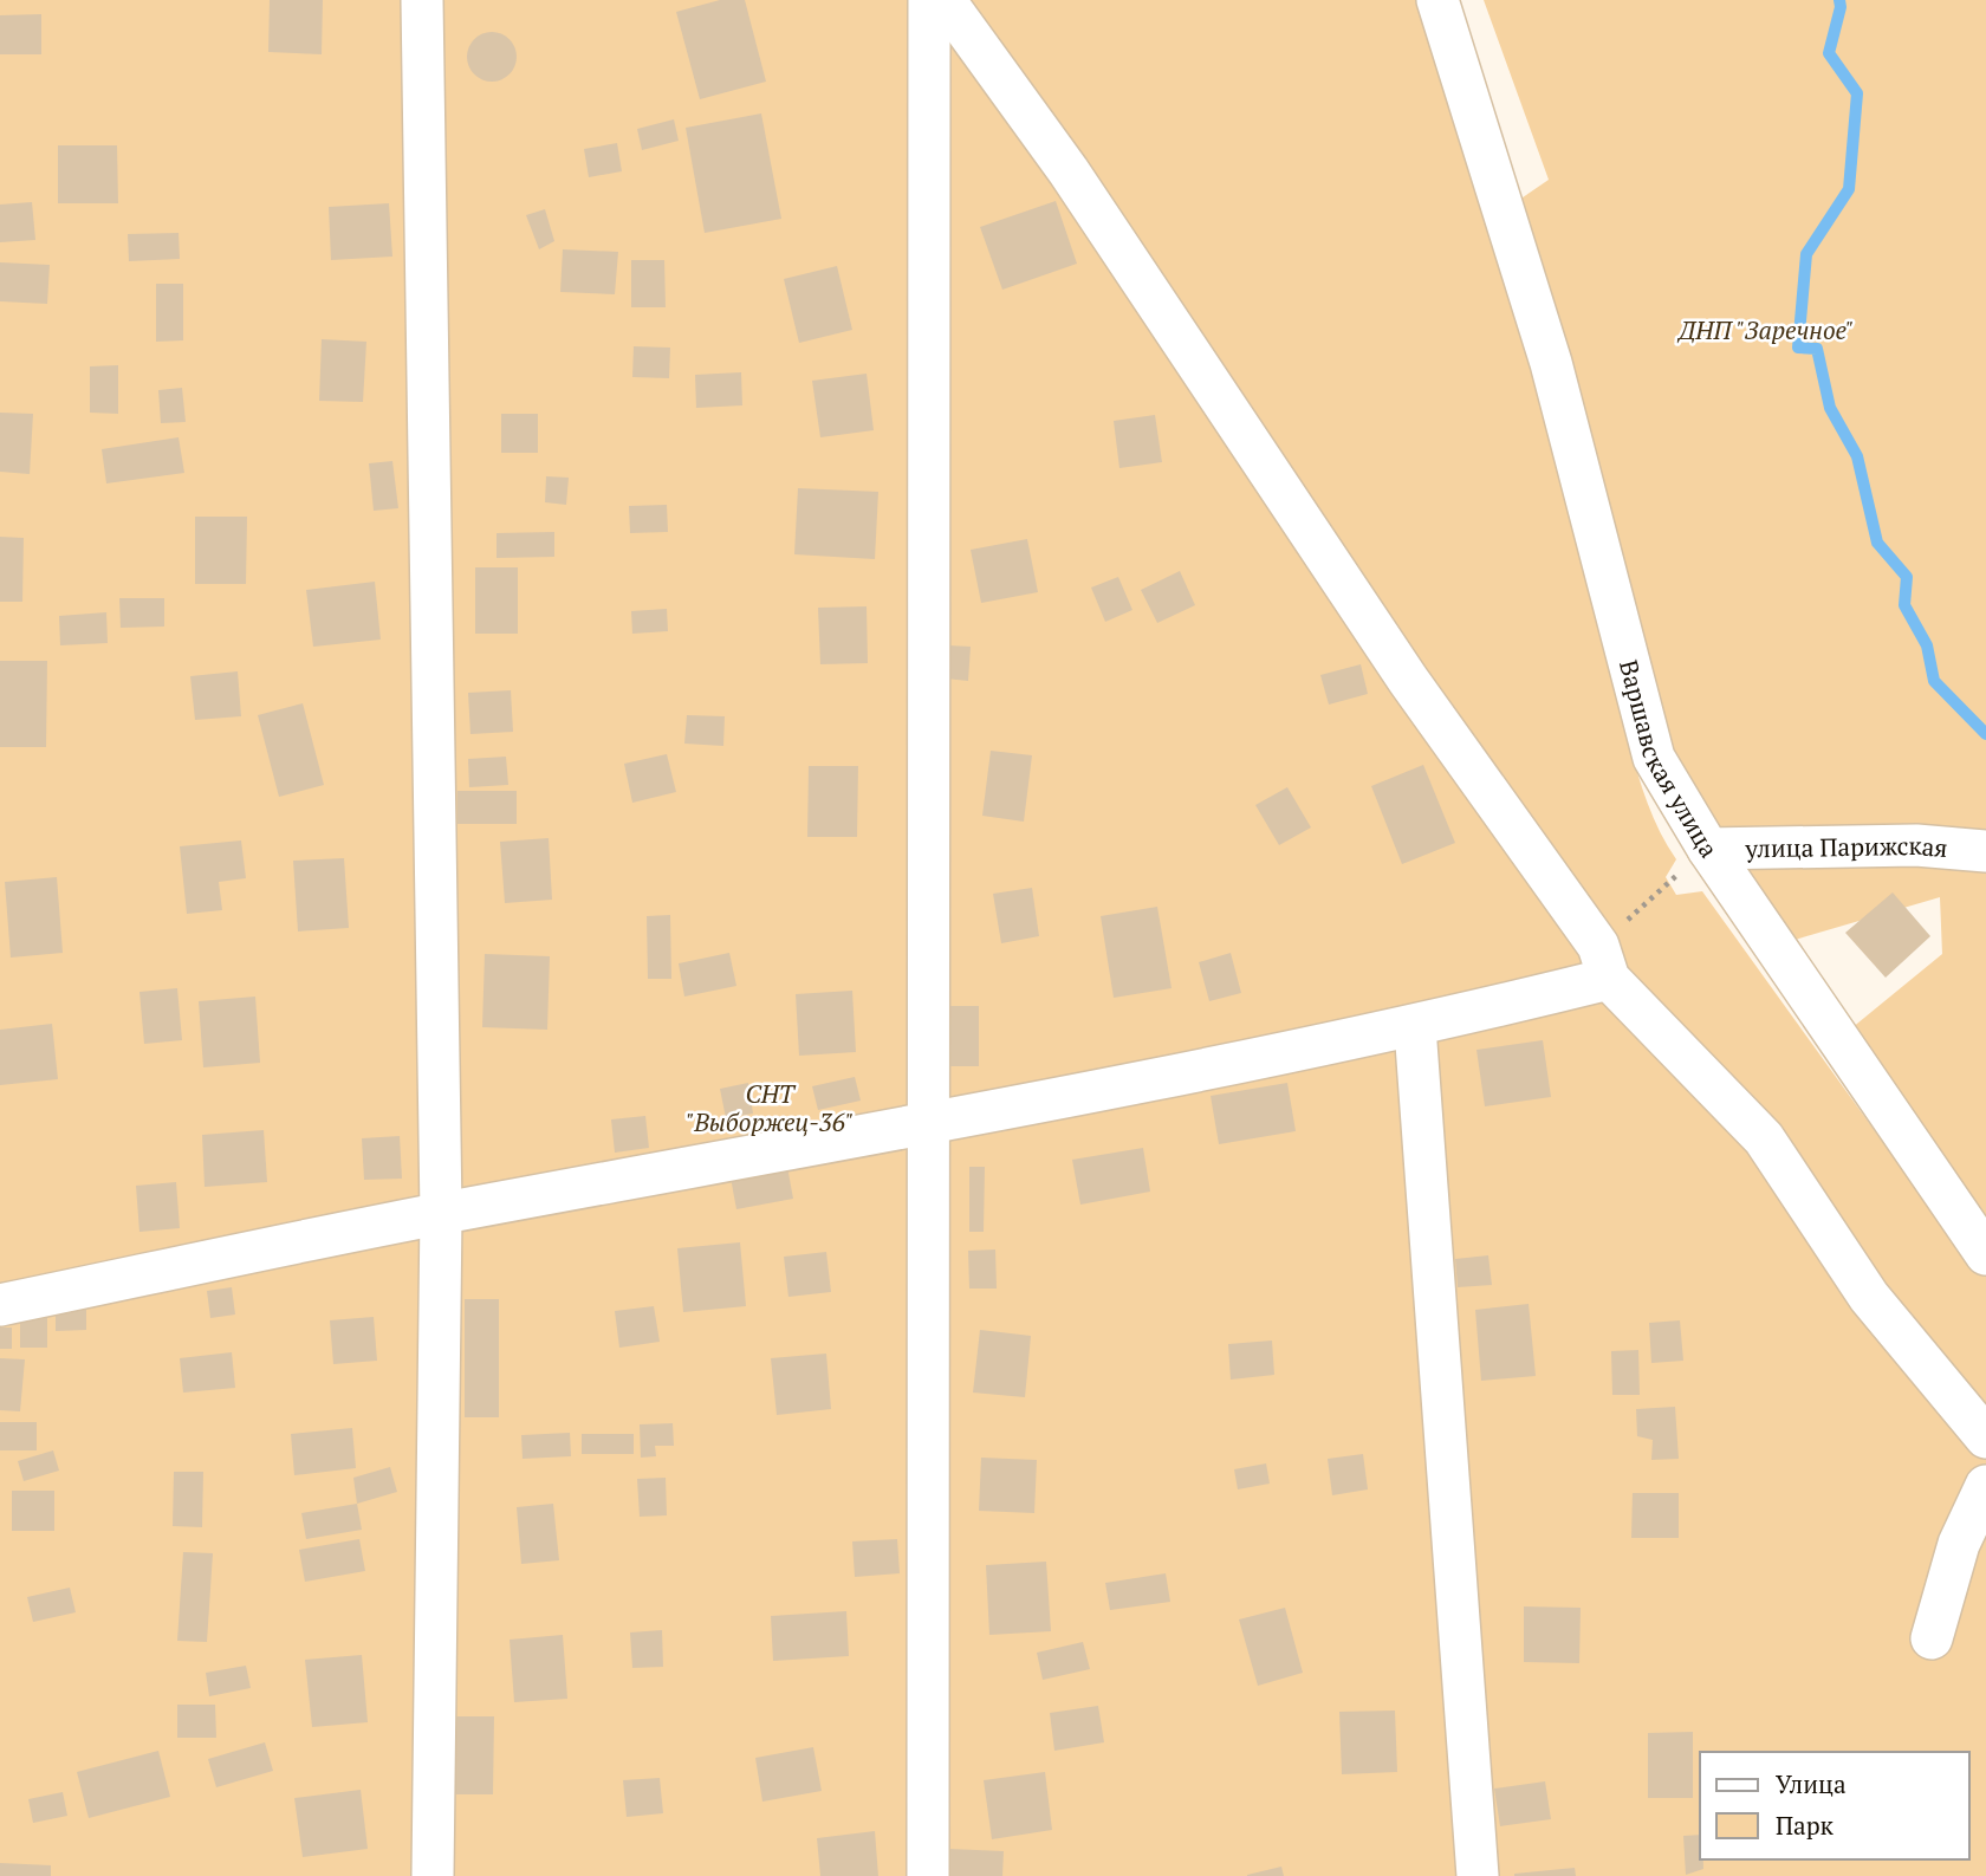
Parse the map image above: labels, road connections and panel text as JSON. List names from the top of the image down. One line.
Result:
{"streets":{"street":["Варшавская улица","улица Парижская"]},"crossings":[["Варшавская улица","улица Парижская"]],"parks":["ДНП \"Заречное\"","СНТ \"Выборжец-36\""],"legend":["Улица","Парк"]}
